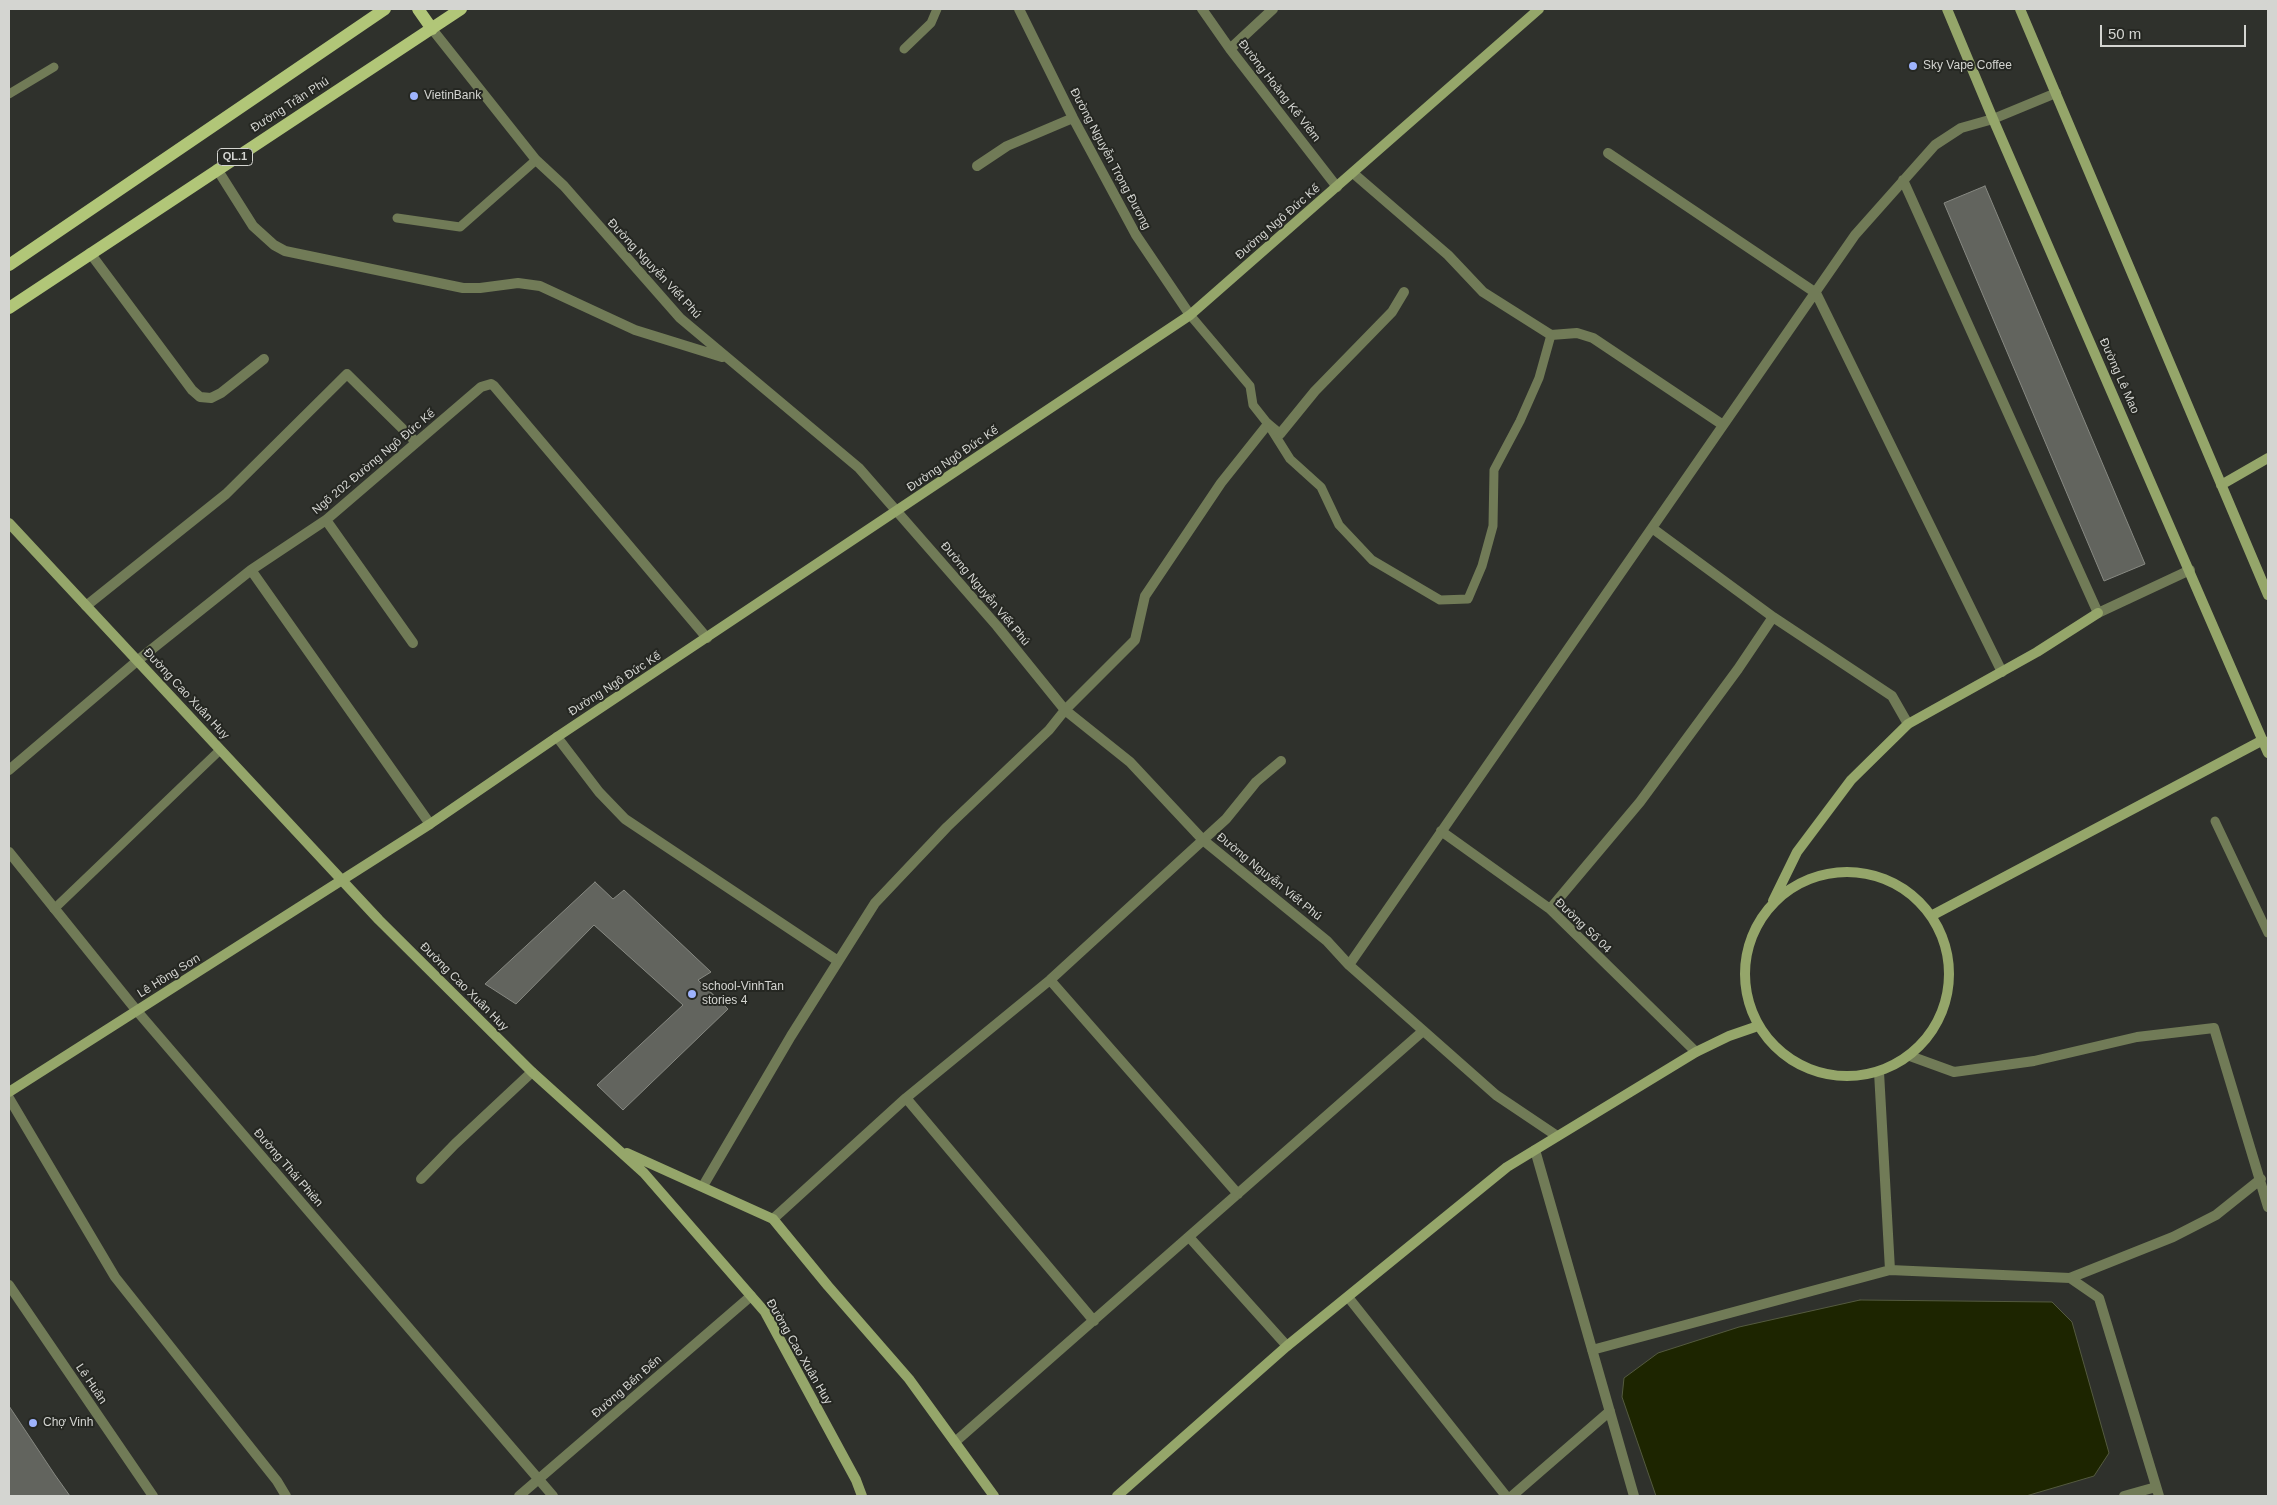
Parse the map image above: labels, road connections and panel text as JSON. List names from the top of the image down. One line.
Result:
{"streets":{"main road":["Đường Trần Phú","QL.1"],"street":["Đường Hoàng Kế Viêm","Đường Nguyễn Trọng Đương","Đường Ngô Đức Kế","Đường Nguyễn Viết Phú","Đường Lê Mao","Ngõ 202 Đường Ngô Đức Kế","Đường Cao Xuân Huy","Đường Số 04","Lê Hồng Sơn","Đường Thái Phiên","Lê Huân","Đường Bến Đến"]},"crossings":[["Đường Hoàng Kế Viêm","Đường Ngô Đức Kế"],["Đường Trần Phú","Đường Nguyễn Viết Phú"],["Đường Nguyễn Trọng Đương","Đường Ngô Đức Kế"],["Đường Ngô Đức Kế","Đường Nguyễn Viết Phú"],["Đường Ngô Đức Kế","Ngõ 202 Đường Ngô Đức Kế"],["Đường Ngô Đức Kế","Đường Cao Xuân Huy"],["Đường Ngô Đức Kế","Lê Hồng Sơn"],["Ngõ 202 Đường Ngô Đức Kế","Đường Cao Xuân Huy"],["Đường Cao Xuân Huy","Lê Hồng Sơn"],["Đường Cao Xuân Huy","Đường Bến Đến"],["Lê Hồng Sơn","Đường Thái Phiên"],["Đường Thái Phiên","Đường Bến Đến"]],"places":["Sky Vape Coffee","VietinBank","school-VinhTan stories 4","Chợ Vinh"],"scale_bar":"50 m"}
